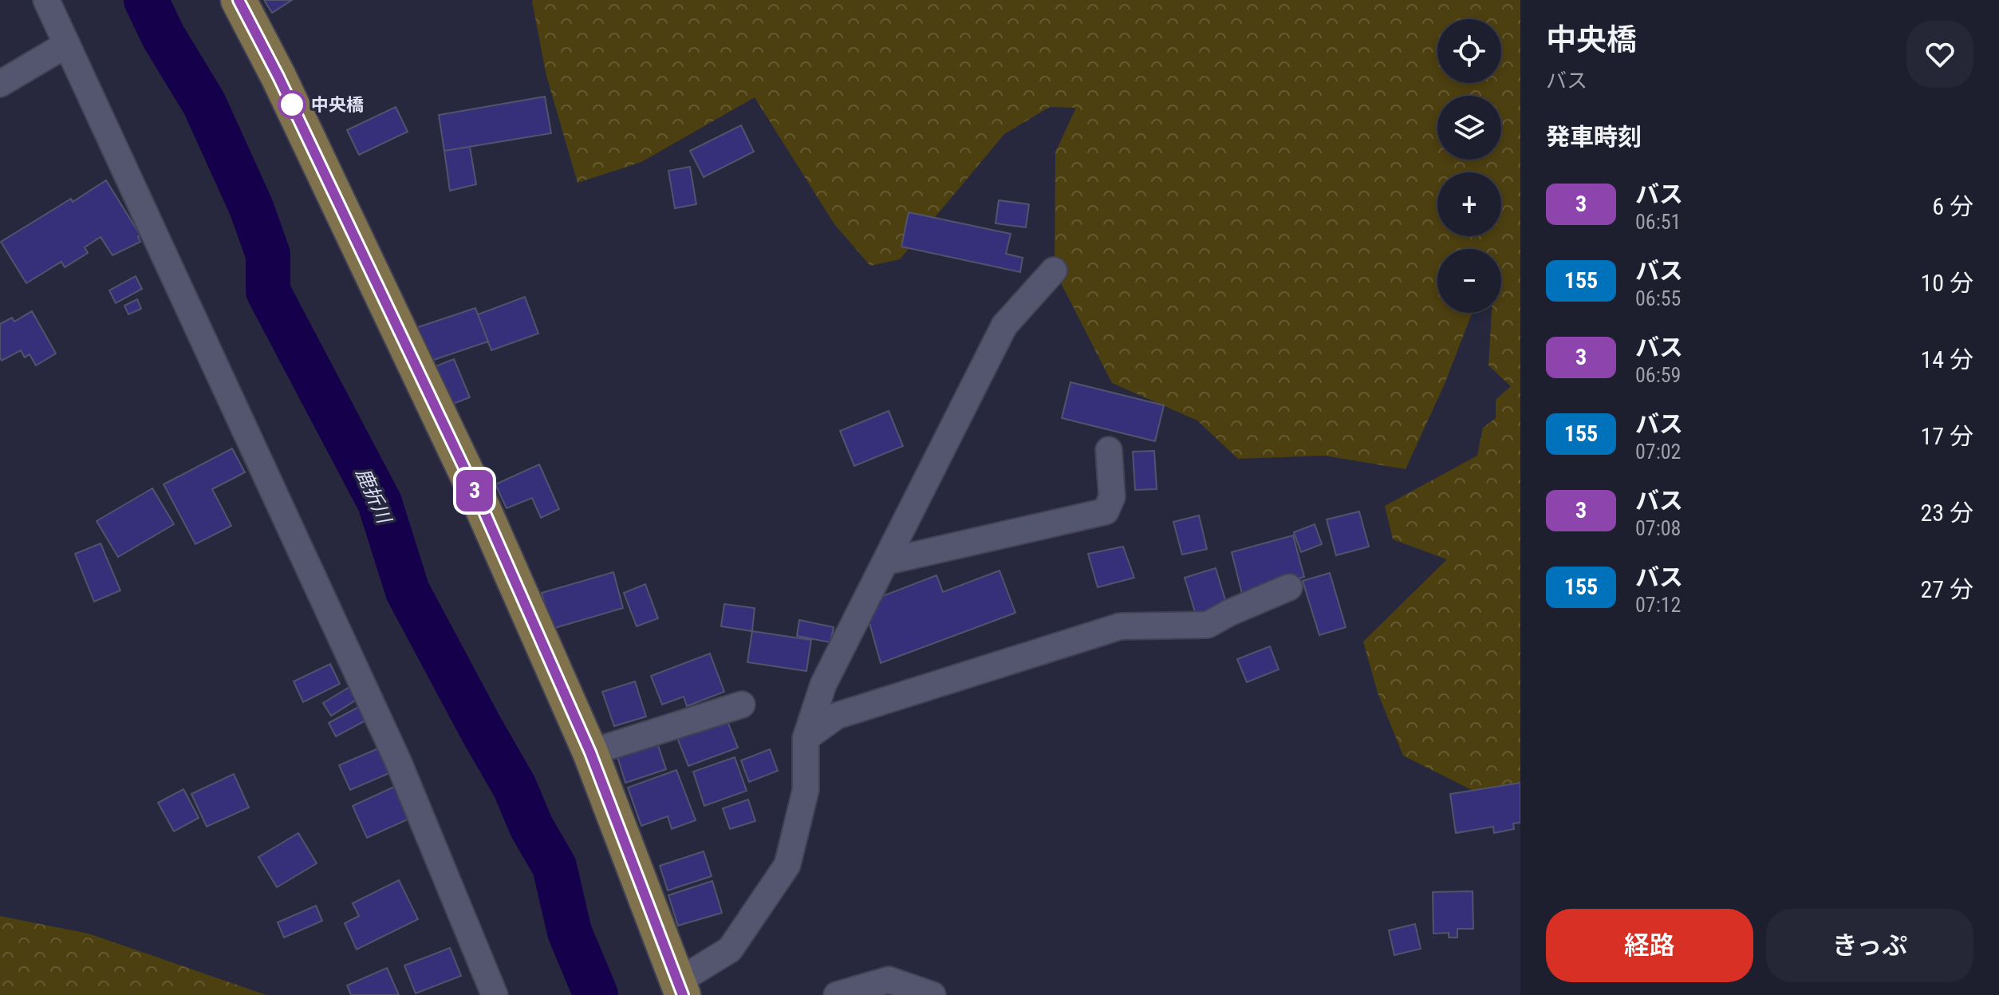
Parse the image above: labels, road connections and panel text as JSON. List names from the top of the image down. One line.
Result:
{"water":["鹿折川"],"places":["中央橋"],"lines":["bus line 3"],"page":{"on_map":"3","heading":[["中央橋","バス"],"発車時刻"],"map_buttons":["+","−"],"list":[{"mark":"3","name":"バス","note":"06:51","value":"6 分"},{"mark":"155","name":"バス","note":"06:55","value":"10 分"},{"mark":"3","name":"バス","note":"06:59","value":"14 分"},{"mark":"155","name":"バス","note":"07:02","value":"17 分"},{"mark":"3","name":"バス","note":"07:08","value":"23 分"},{"mark":"155","name":"バス","note":"07:12","value":"27 分"}],"buttons":["経路","きっぷ"]}}
